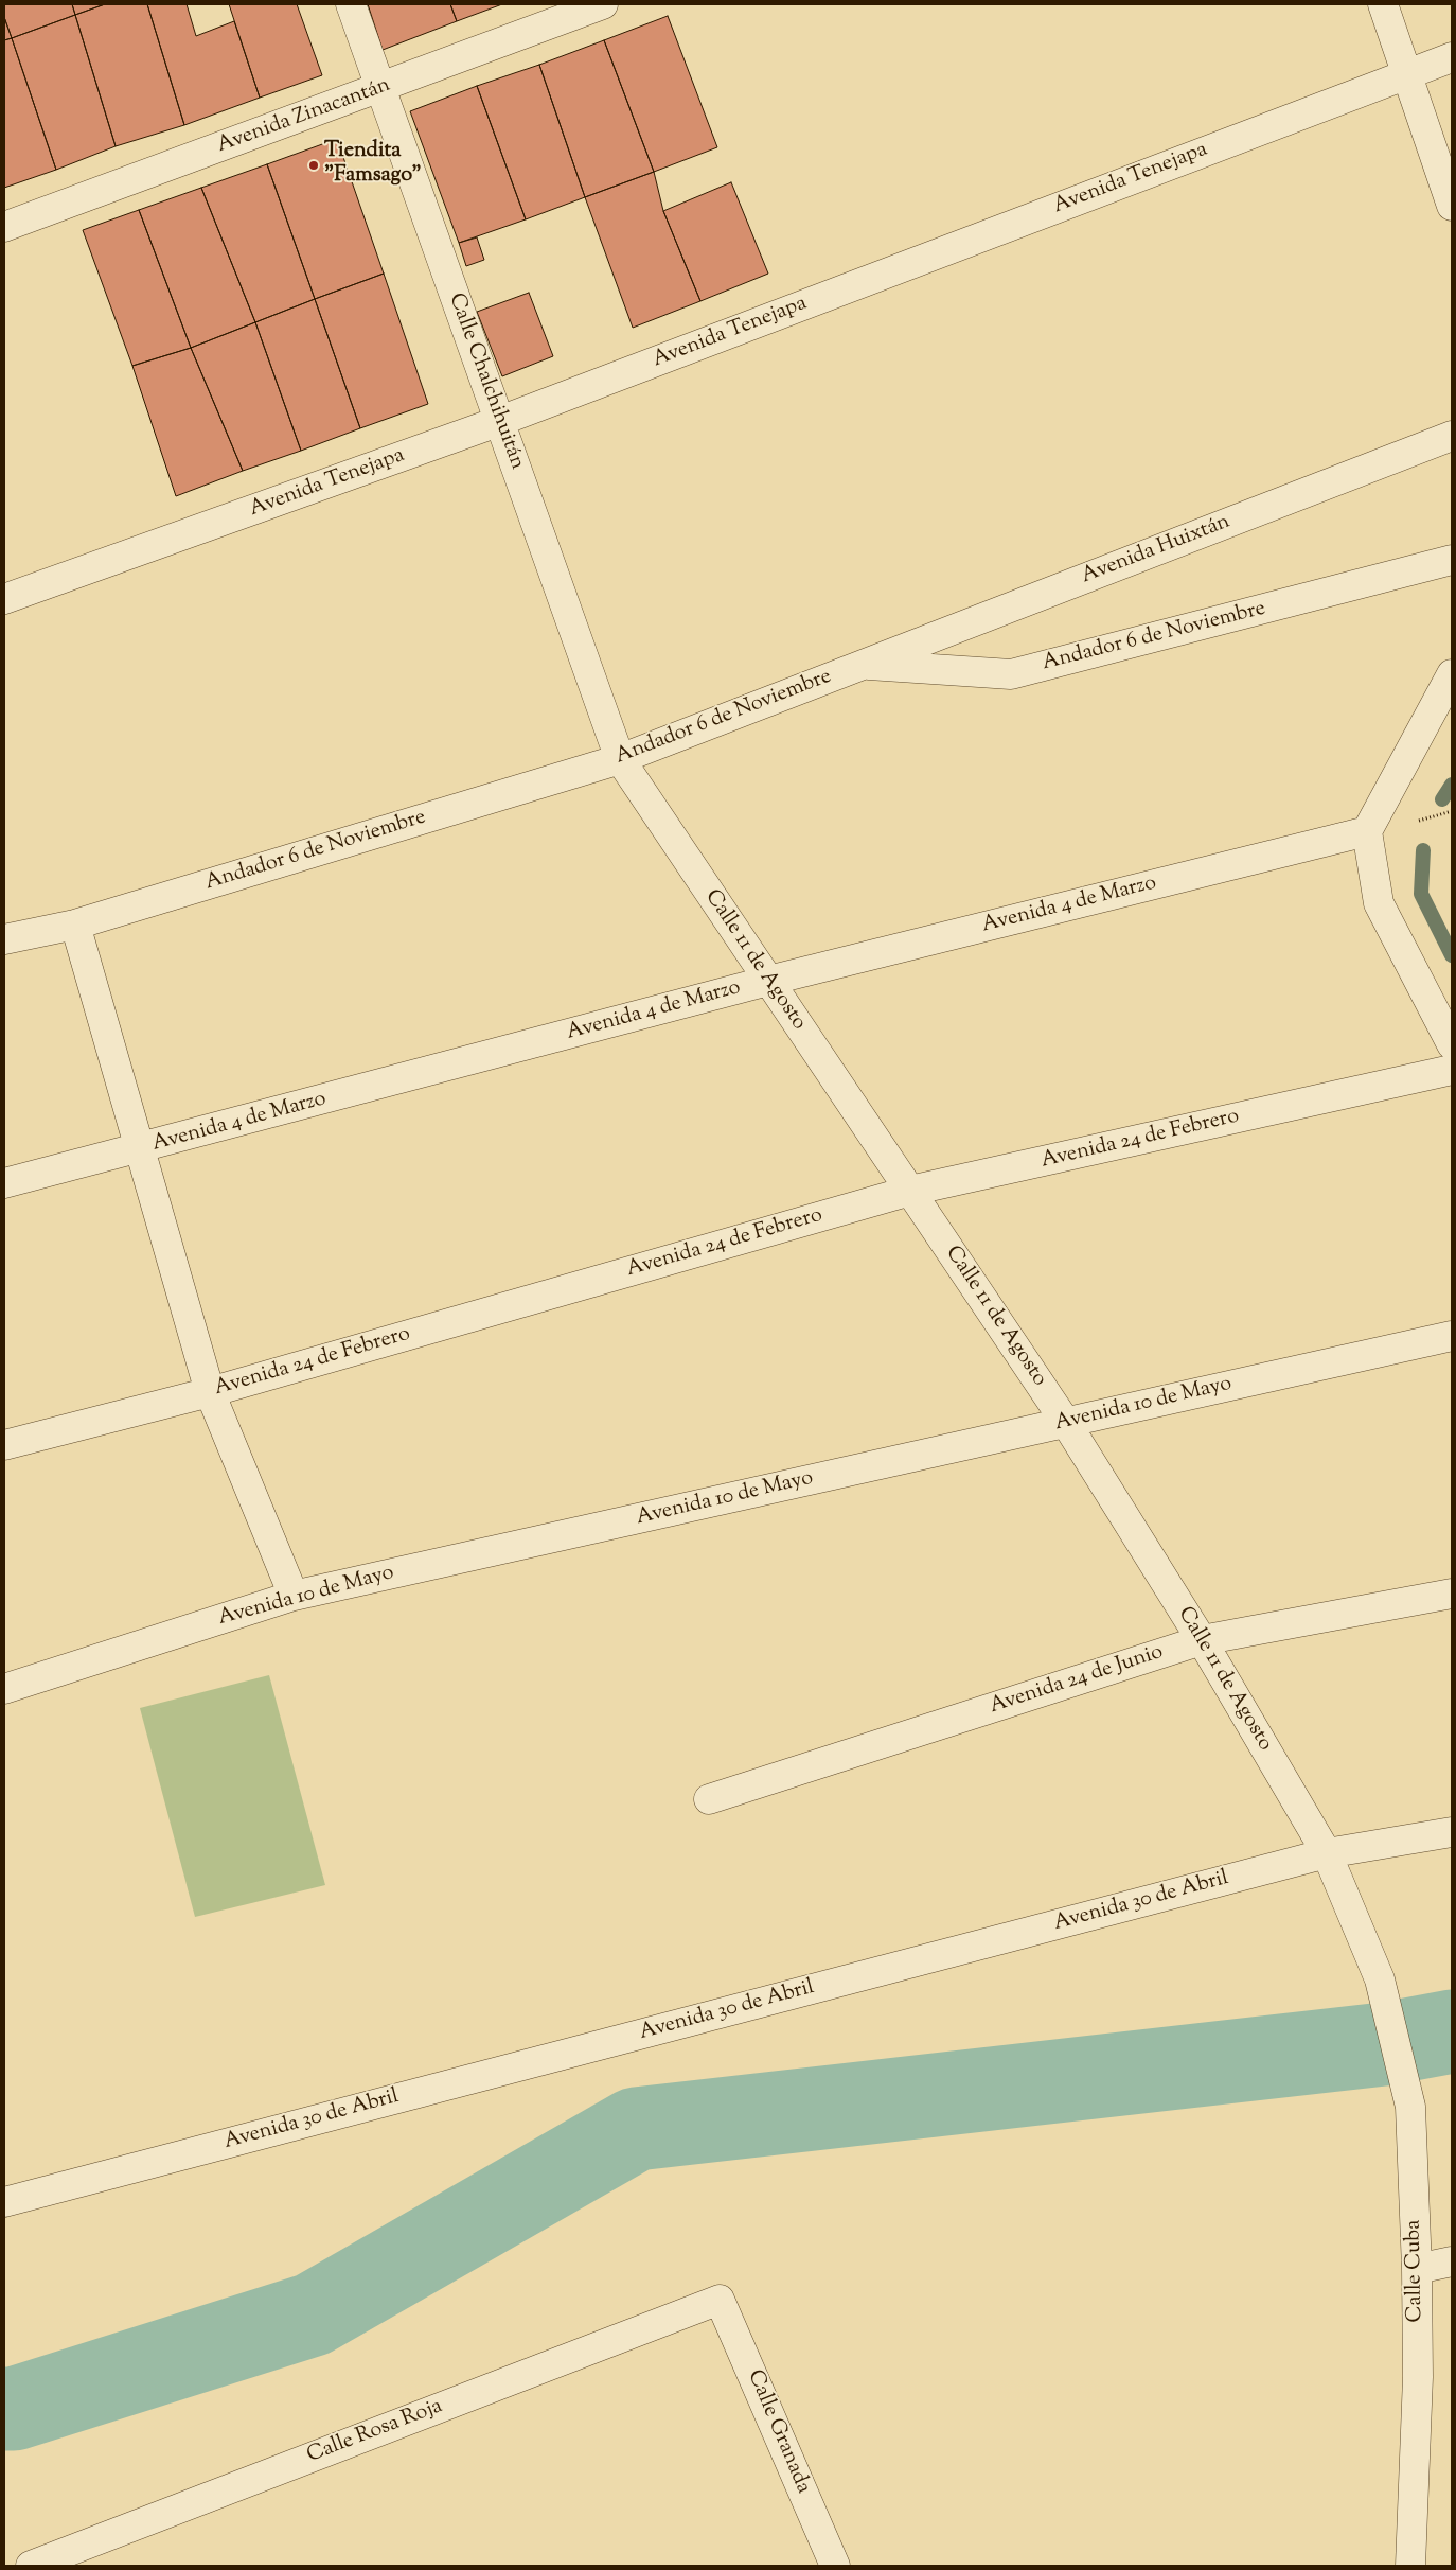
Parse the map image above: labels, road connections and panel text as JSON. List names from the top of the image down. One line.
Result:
{"streets":{"street":["Avenida Zinacantán","Avenida Tenejapa","Calle Chalchihuitán","Avenida Huixtán","Andador 6 de Noviembre","Avenida 4 de Marzo","Calle 11 de Agosto","Avenida 24 de Febrero","Avenida 10 de Mayo","Avenida 24 de Junio","Avenida 30 de Abril","Calle Cuba","Calle Rosa Roja","Calle Granada"]},"crossings":[["Avenida Zinacantán","Calle Chalchihuitán"],["Avenida Tenejapa","Calle Chalchihuitán"],["Calle Chalchihuitán","Andador 6 de Noviembre"],["Calle Chalchihuitán","Calle 11 de Agosto"],["Avenida Huixtán","Andador 6 de Noviembre"],["Andador 6 de Noviembre","Calle 11 de Agosto"],["Avenida 4 de Marzo","Calle 11 de Agosto"],["Calle 11 de Agosto","Avenida 24 de Febrero"],["Calle 11 de Agosto","Avenida 10 de Mayo"],["Calle 11 de Agosto","Avenida 24 de Junio"],["Calle 11 de Agosto","Avenida 30 de Abril"],["Calle 11 de Agosto","Calle Cuba"],["Calle Rosa Roja","Calle Granada"]],"places":["Tiendita \"Famsago\""]}
